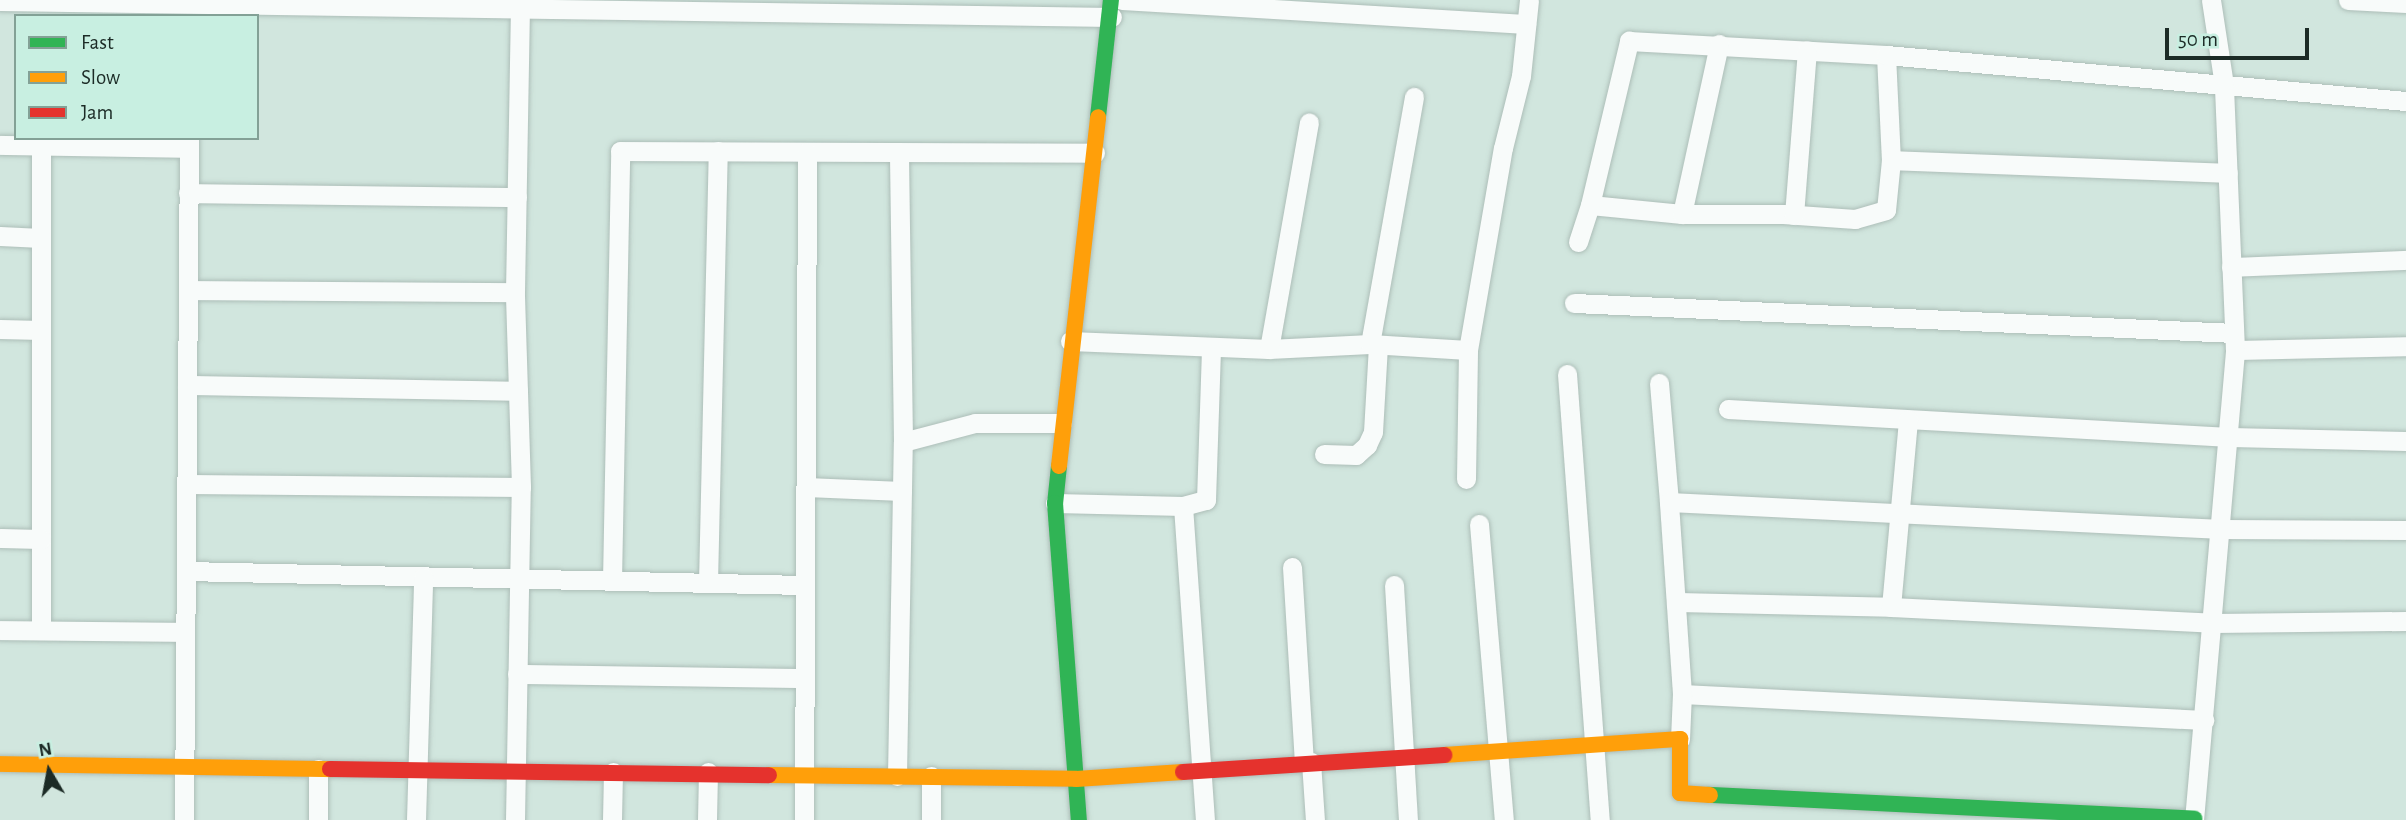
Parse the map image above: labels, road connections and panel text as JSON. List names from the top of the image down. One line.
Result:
{"legend":["Fast","Slow","Jam"],"scale_bar":"50 m","north":"top"}
